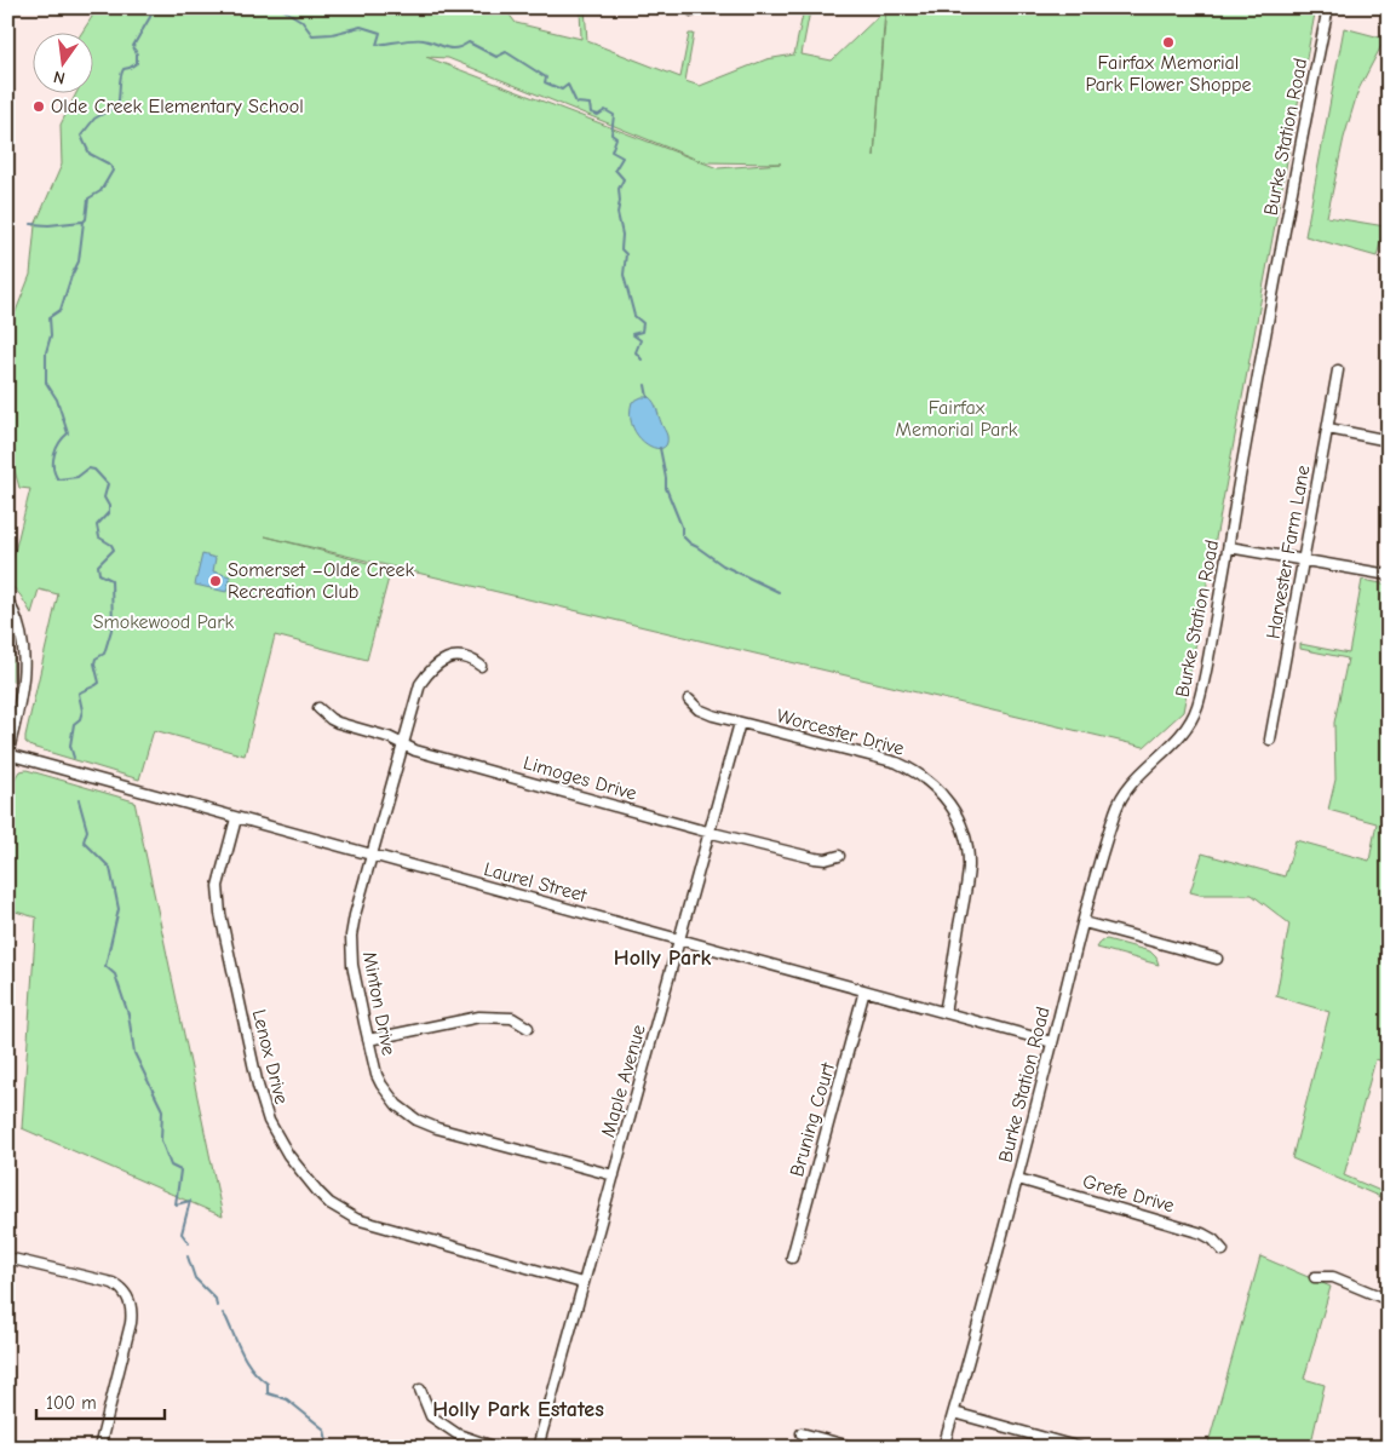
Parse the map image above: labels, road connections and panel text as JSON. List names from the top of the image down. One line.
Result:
{"streets":{"street":["Burke Station Road","Harvester Farm Lane","Worcester Drive","Limoges Drive","Laurel Street","Minton Drive","Lenox Drive","Maple Avenue","Bruning Court","Grefe Drive"]},"crossings":[["Burke Station Road","Laurel Street"],["Burke Station Road","Grefe Drive"],["Worcester Drive","Laurel Street"],["Worcester Drive","Maple Avenue"],["Limoges Drive","Minton Drive"],["Limoges Drive","Maple Avenue"],["Laurel Street","Minton Drive"],["Laurel Street","Lenox Drive"],["Laurel Street","Maple Avenue"],["Laurel Street","Bruning Court"],["Minton Drive","Maple Avenue"],["Lenox Drive","Maple Avenue"]],"districts":["Holly Park","Holly Park Estates"],"parks":["Fairfax Memorial Park","Smokewood Park"],"places":["Fairfax Memorial Park Flower Shoppe","Olde Creek Elementary School","Somerset –Olde Creek Recreation Club"],"scale_bar":"100 m","north":"bottom"}
